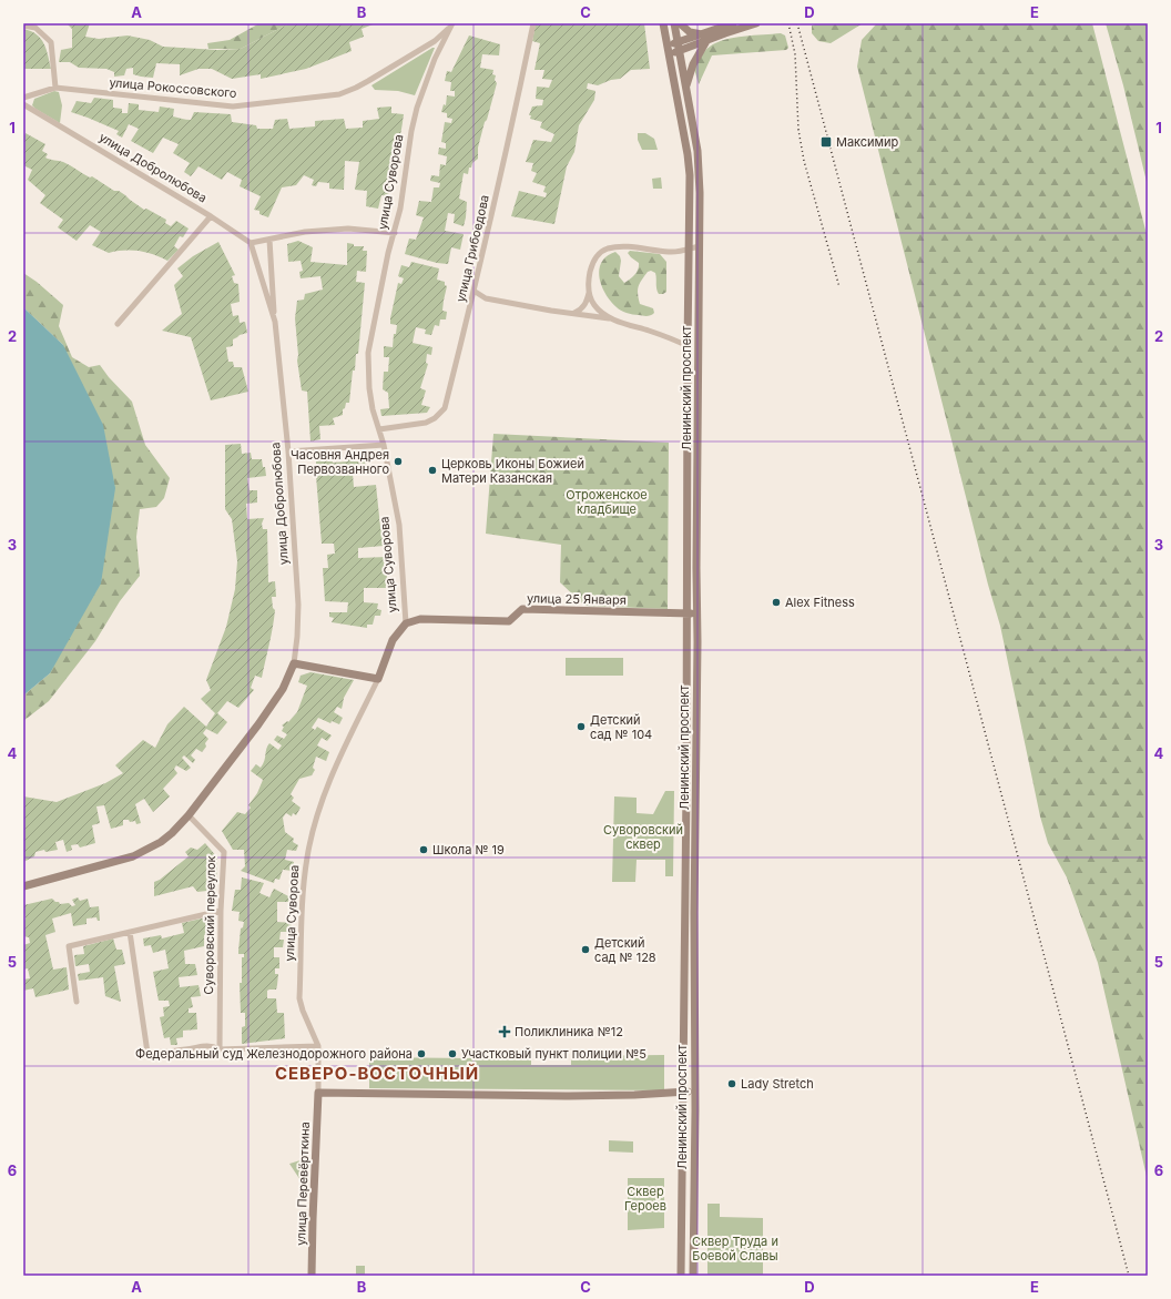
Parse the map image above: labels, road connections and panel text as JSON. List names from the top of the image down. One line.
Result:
{"streets":{"main road":["улица Добролюбова","улица Суворова","Ленинский проспект","улица 25 Января","улица Перевёрткина"],"street":["улица Рокоссовского","улица Грибоедова","Суворовский переулок"]},"crossings":[["улица Рокоссовского","улица Суворова"],["улица Добролюбова","Суворовский переулок"],["улица Суворова","улица Грибоедова"],["улица Суворова","улица 25 Января"],["улица Суворова","улица Перевёрткина"],["Ленинский проспект","улица 25 Января"]],"districts":["СЕВЕРО-ВОСТОЧНЫЙ"],"parks":["Отроженское кладбище","Суворовский сквер","Сквер Героев","Сквер Труда и Боевой Славы"],"places":{"transit":["Максимир"],"other":["Часовня Андрея Первозванного","Церковь Иконы Божией Матери Казанская","Alex Fitness","Детский сад № 104","Школа № 19","Детский сад № 128","Федеральный суд Железнодорожного района","Участковый пункт полиции №5","Lady Stretch"],"health":["Поликлиника №12"]},"grid":{"columns":["A","B","C","D","E"],"rows":["1","2","3","4","5","6"]}}
